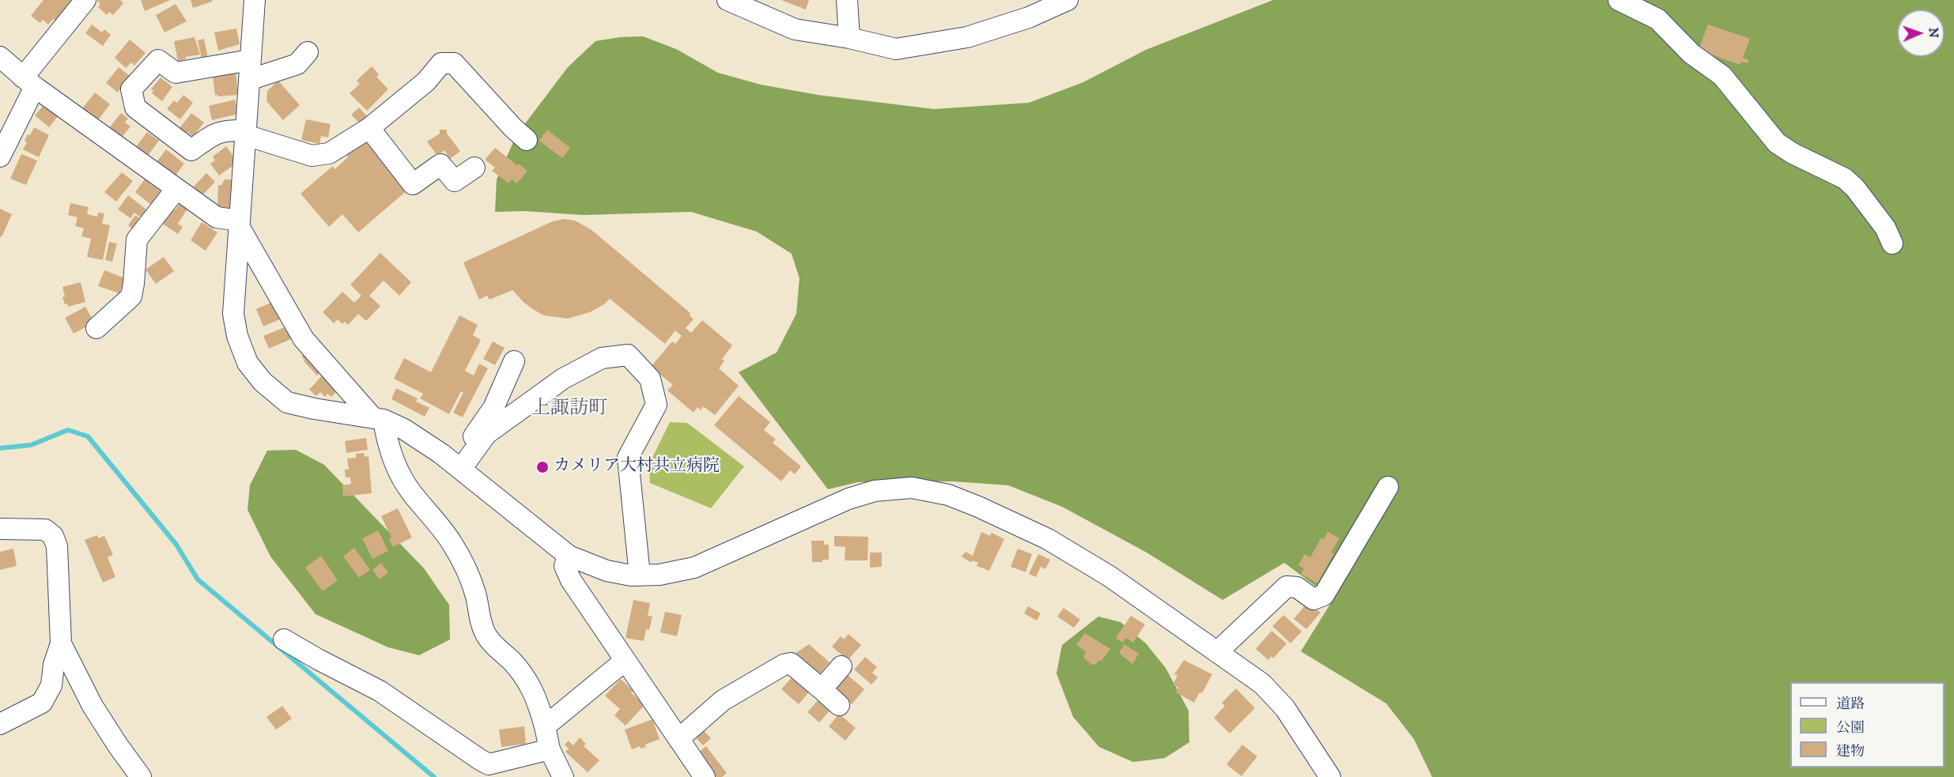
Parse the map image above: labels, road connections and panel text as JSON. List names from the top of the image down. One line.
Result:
{"districts":["上諏訪町"],"places":["カメリア大村共立病院"],"legend":["道路","公園","建物"],"north":"right"}
